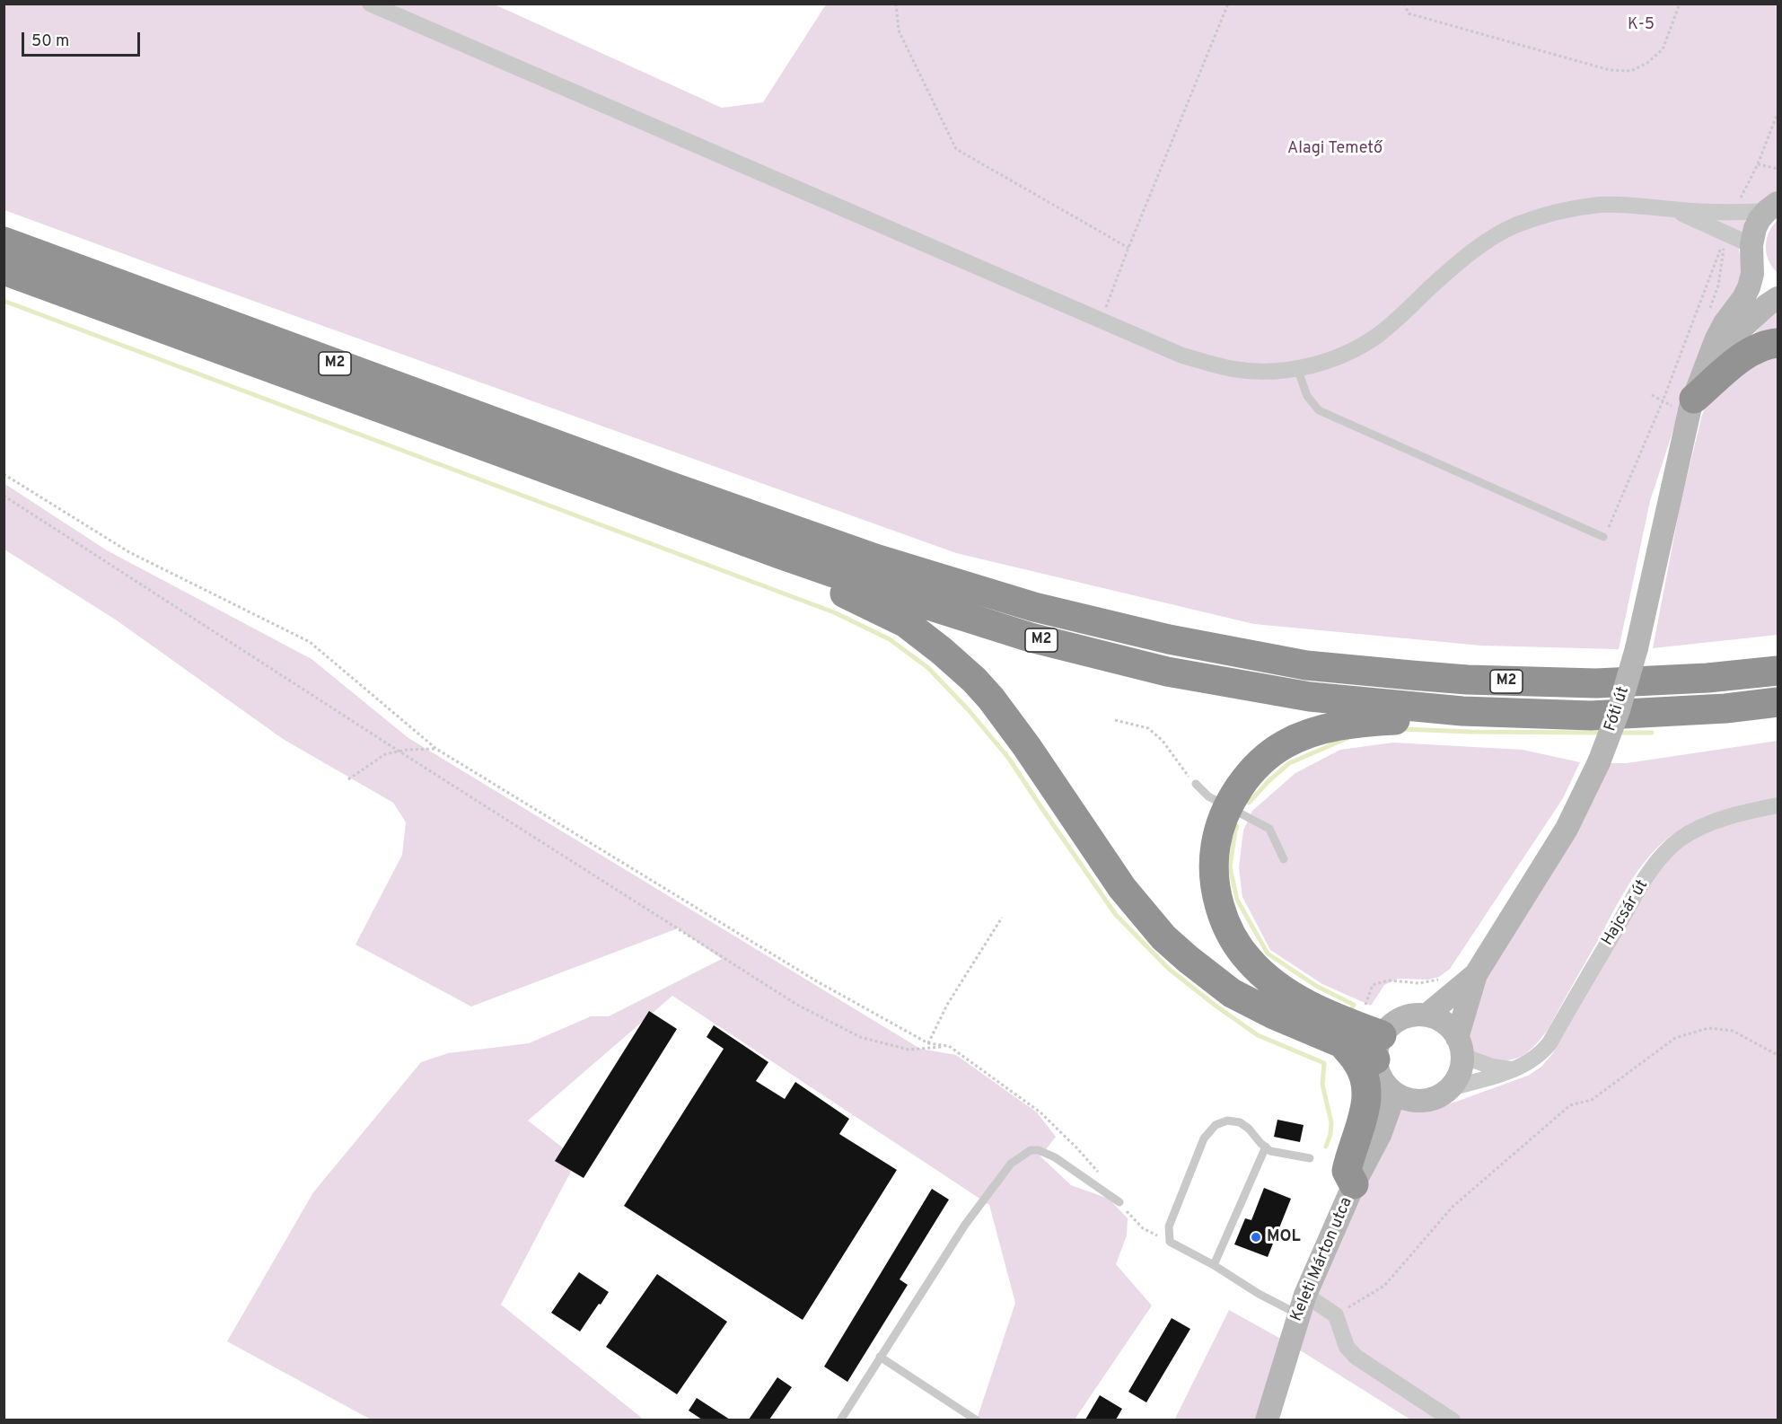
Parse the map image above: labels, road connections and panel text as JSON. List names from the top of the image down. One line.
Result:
{"streets":{"highway":["M2"],"main road":["Fóti út","Keleti Márton utca"],"street":["Hajcsár út"]},"crossings":[["Fóti út","Hajcsár út"],["Fóti út","Keleti Márton utca"],["Hajcsár út","Keleti Márton utca"]],"parks":["K-5","Alagi Temető"],"places":["MOL"],"scale_bar":"50 m"}
